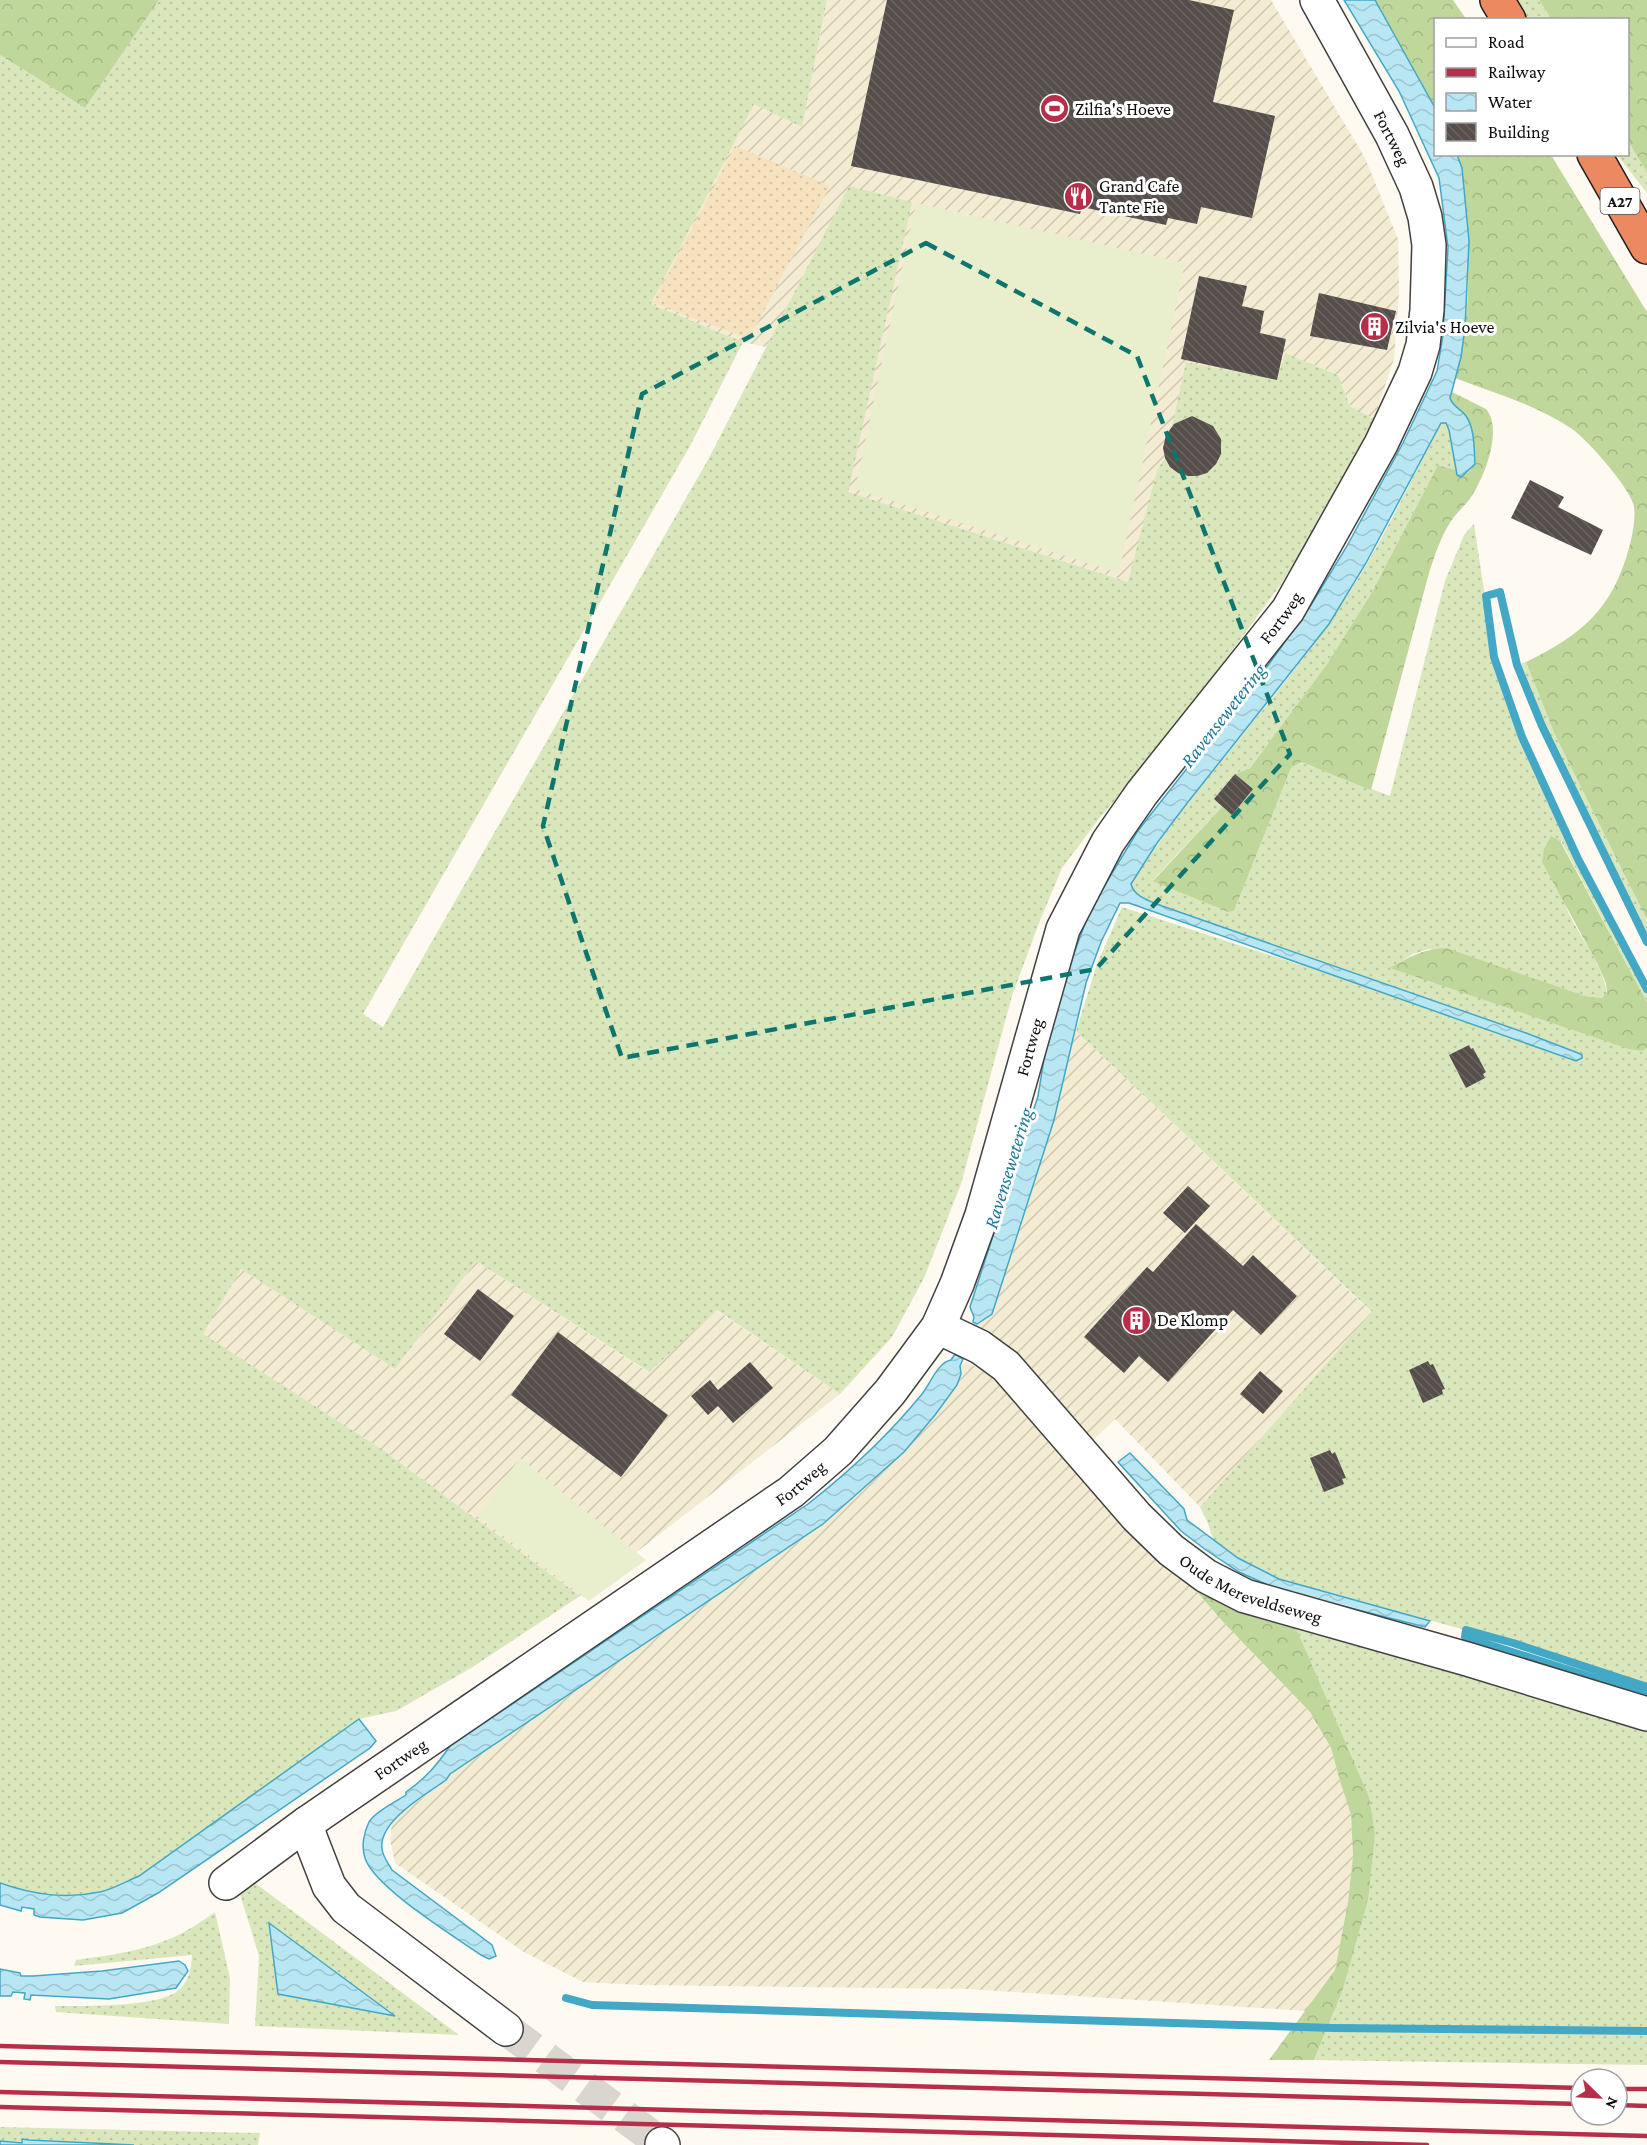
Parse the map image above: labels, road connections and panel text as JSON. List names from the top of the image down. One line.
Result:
{"streets":{"highway":["A27"],"street":["Fortweg","Oude Mereveldseweg"]},"crossings":[["Fortweg","Oude Mereveldseweg"]],"water":["Ravensewetering"],"places":{"sports":["Zilfia's Hoeve"],"restaurant":["Grand Cafe Tante Fie"],"building":["Zilvia's Hoeve","De Klomp"]},"legend":["Road","Railway","Water","Building"],"north":"bottom right"}
